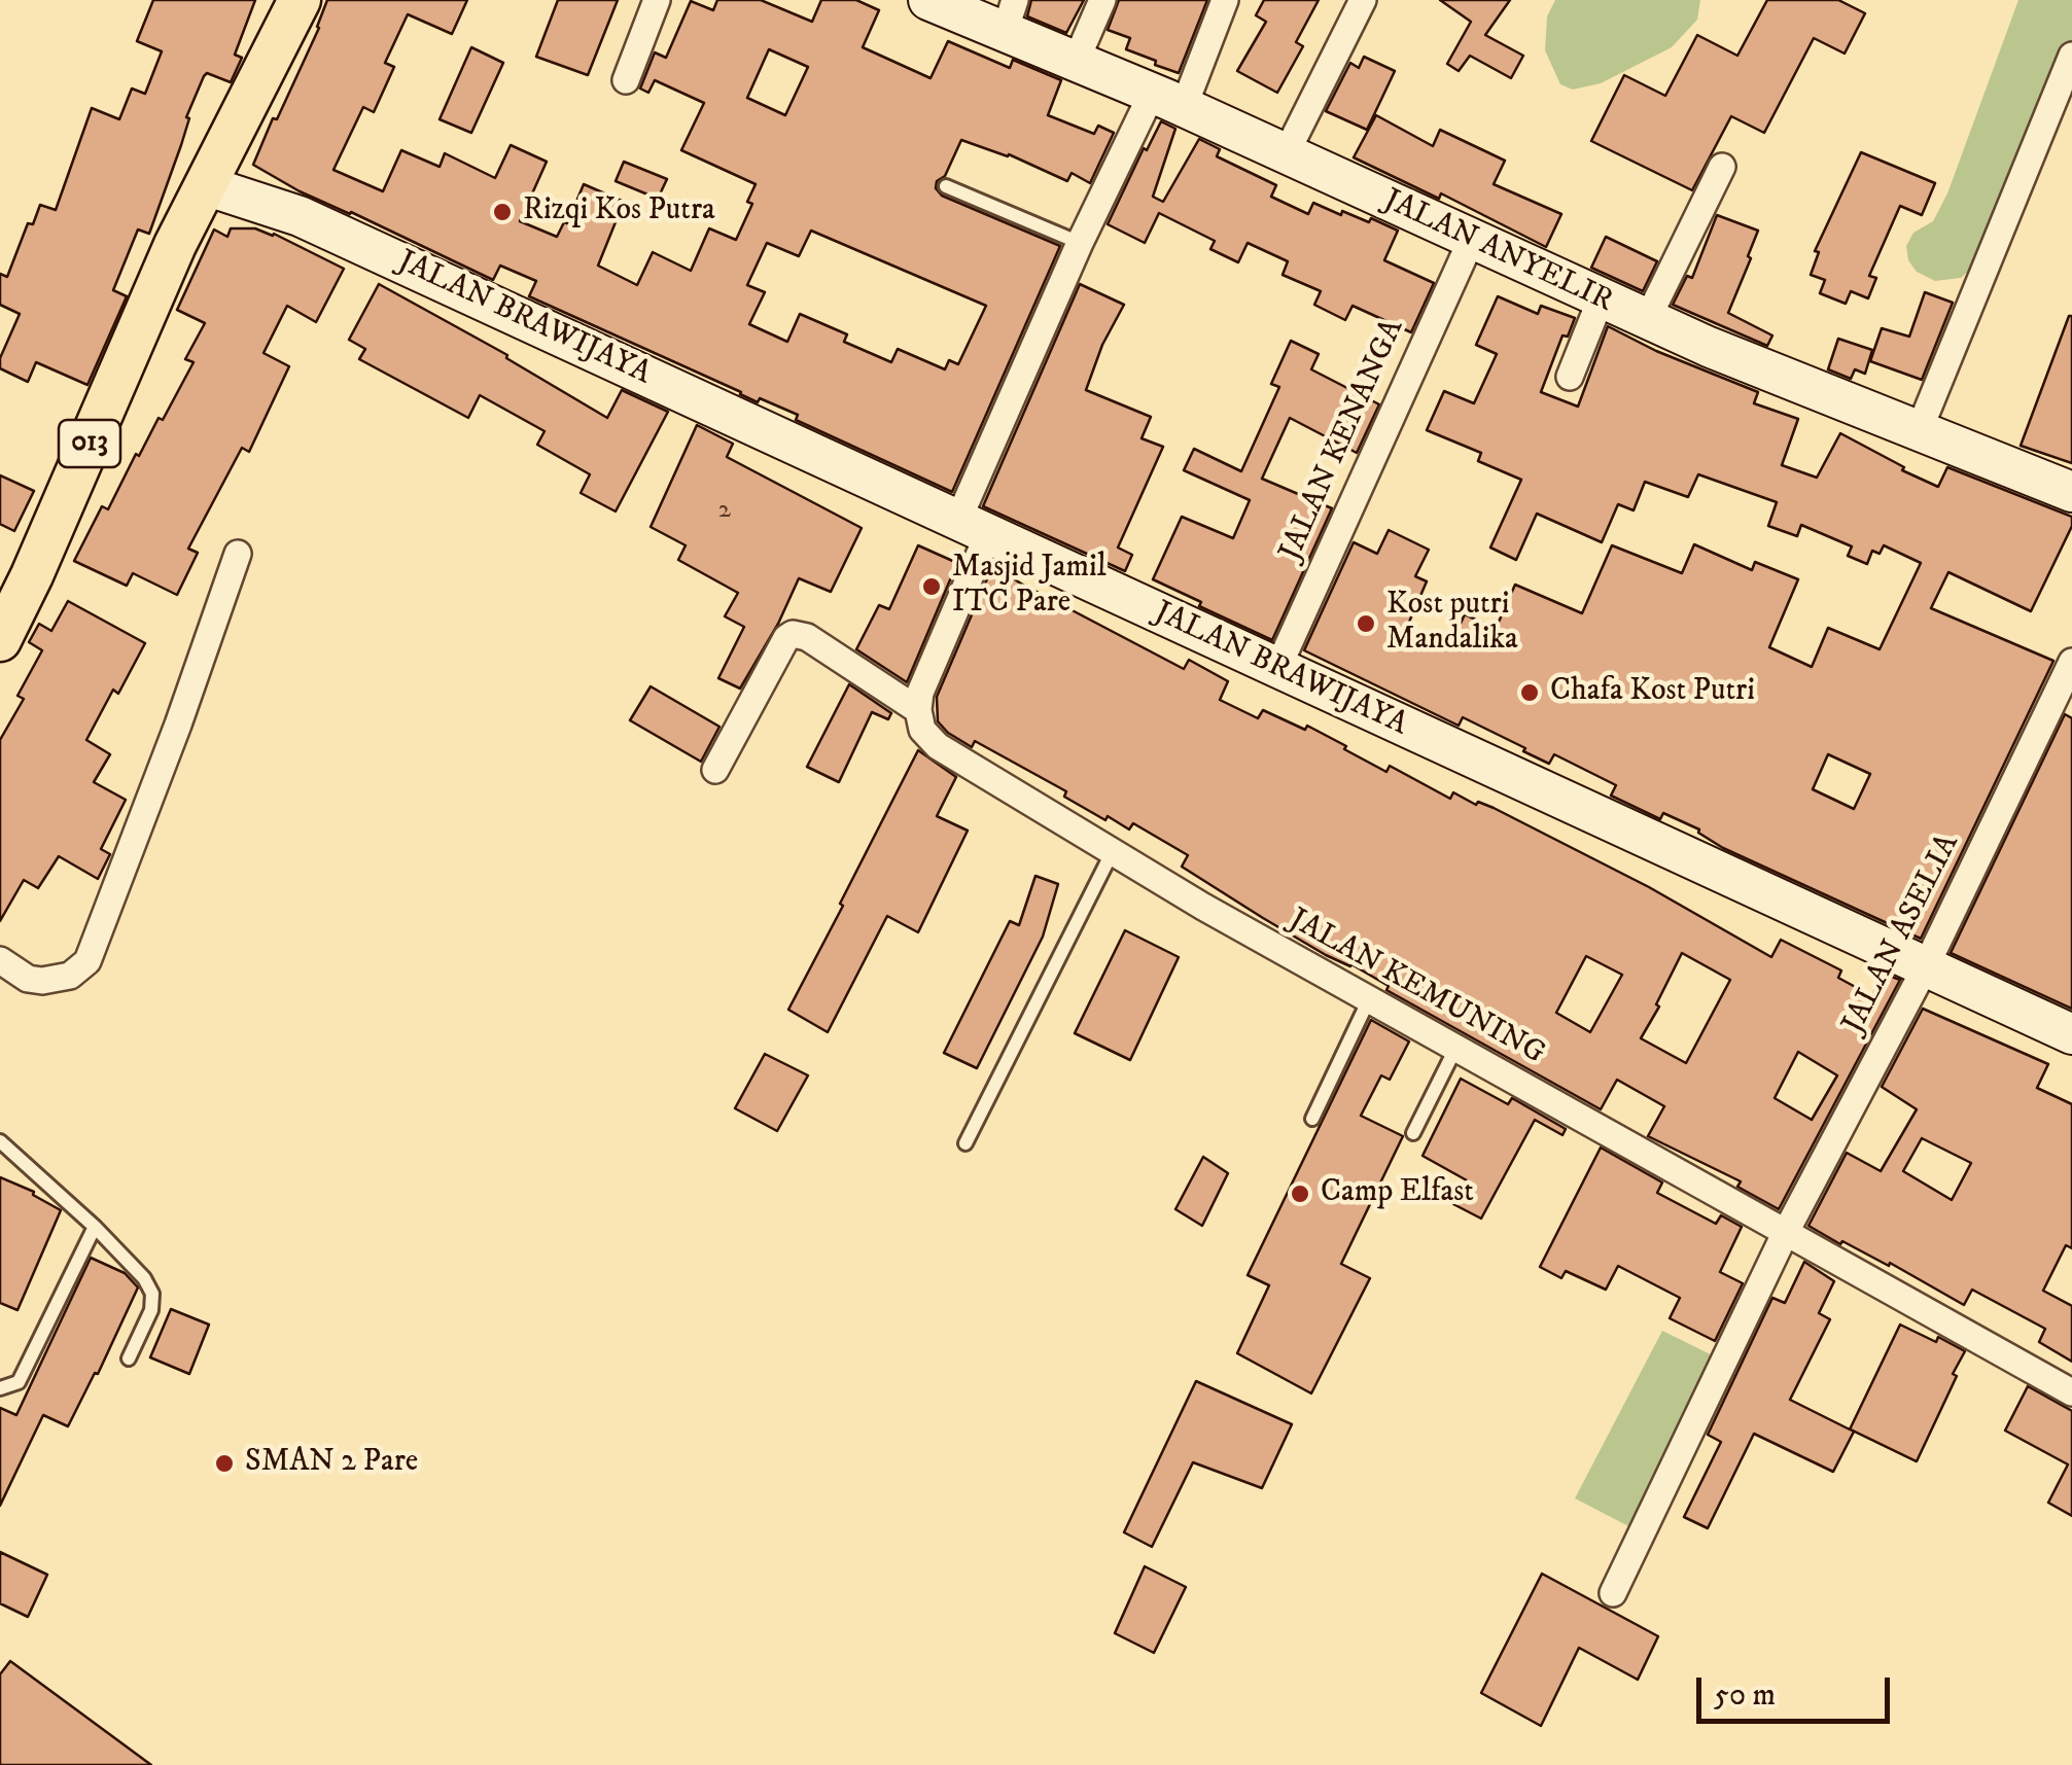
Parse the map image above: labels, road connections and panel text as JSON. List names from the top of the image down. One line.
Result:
{"streets":{"main road":["JALAN ANYELIR","JALAN BRAWIJAYA","013"],"street":["JALAN KENANGA","JALAN ASELIA","JALAN KEMUNING"]},"crossings":[["JALAN ANYELIR","JALAN KENANGA"],["JALAN BRAWIJAYA","JALAN KENANGA"],["JALAN BRAWIJAYA","013"],["JALAN BRAWIJAYA","JALAN ASELIA"],["JALAN ASELIA","JALAN KEMUNING"]],"places":["Rizqi Kos Putra","Masjid Jamil ITC Pare","Kost putri Mandalika","Chafa Kost Putri","Camp Elfast","SMAN 2 Pare"],"house_numbers":["2"],"scale_bar":"50 m"}
